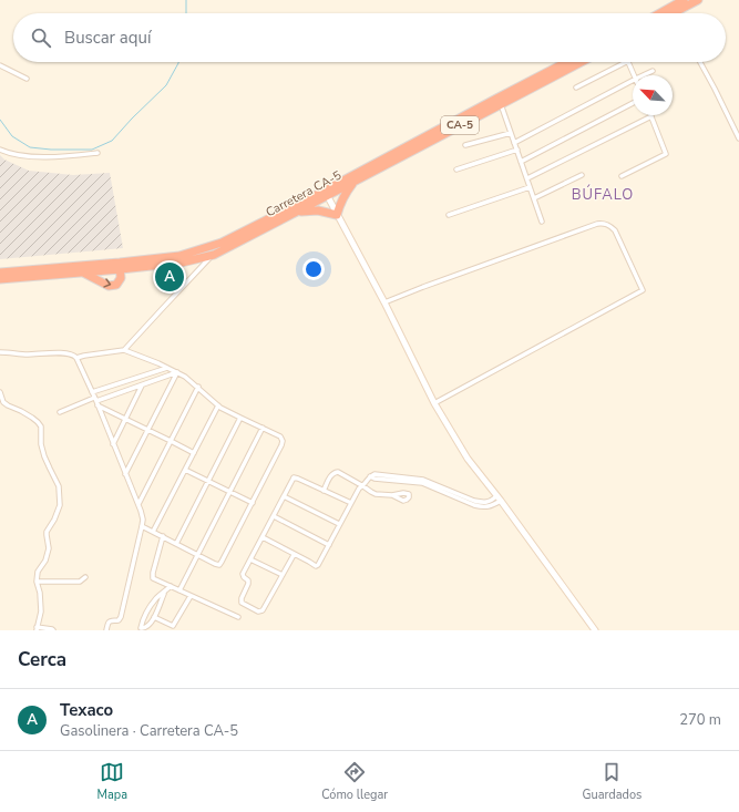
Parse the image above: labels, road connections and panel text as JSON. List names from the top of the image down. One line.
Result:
{"streets":{"highway":["CA-5","Carretera CA-5"]},"districts":["BÚFALO"],"north":"top left","page":{"search":"Buscar aquí","pins":"A","heading":"Cerca","list":[{"mark":"A","name":"Texaco","note":"Gasolinera · Carretera CA-5","value":"270 m"}],"nav":["Mapa","Cómo llegar","Guardados"]}}
